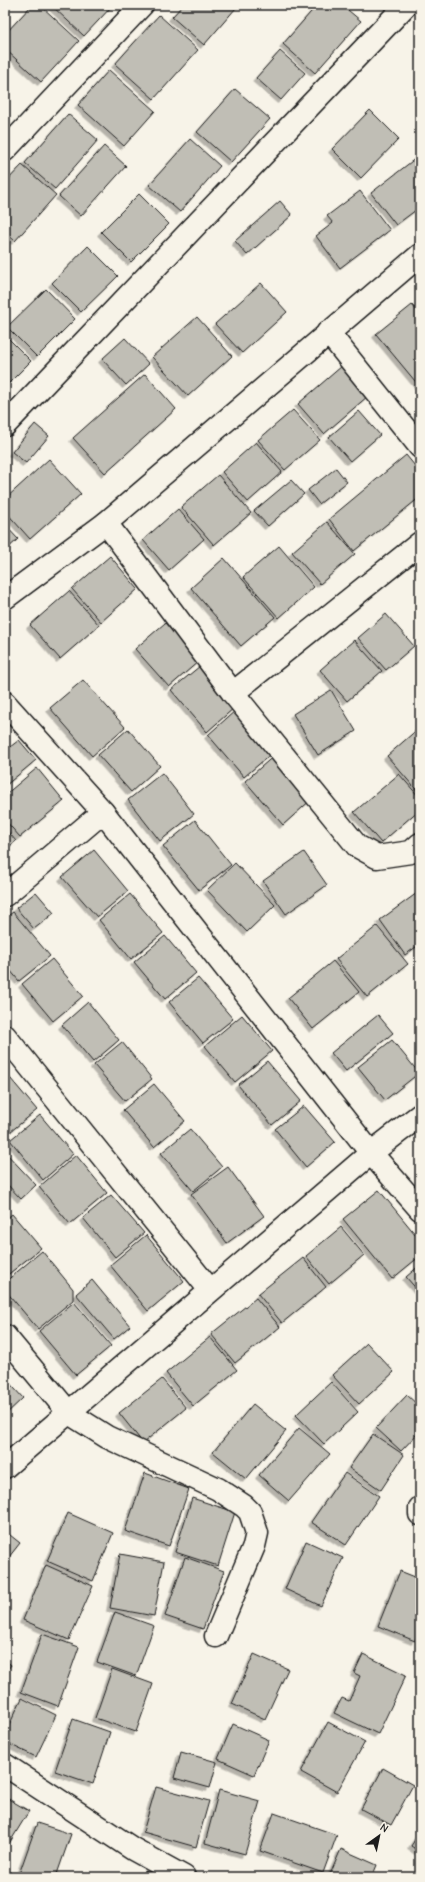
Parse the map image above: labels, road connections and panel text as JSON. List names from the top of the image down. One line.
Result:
{"north":"top right"}
